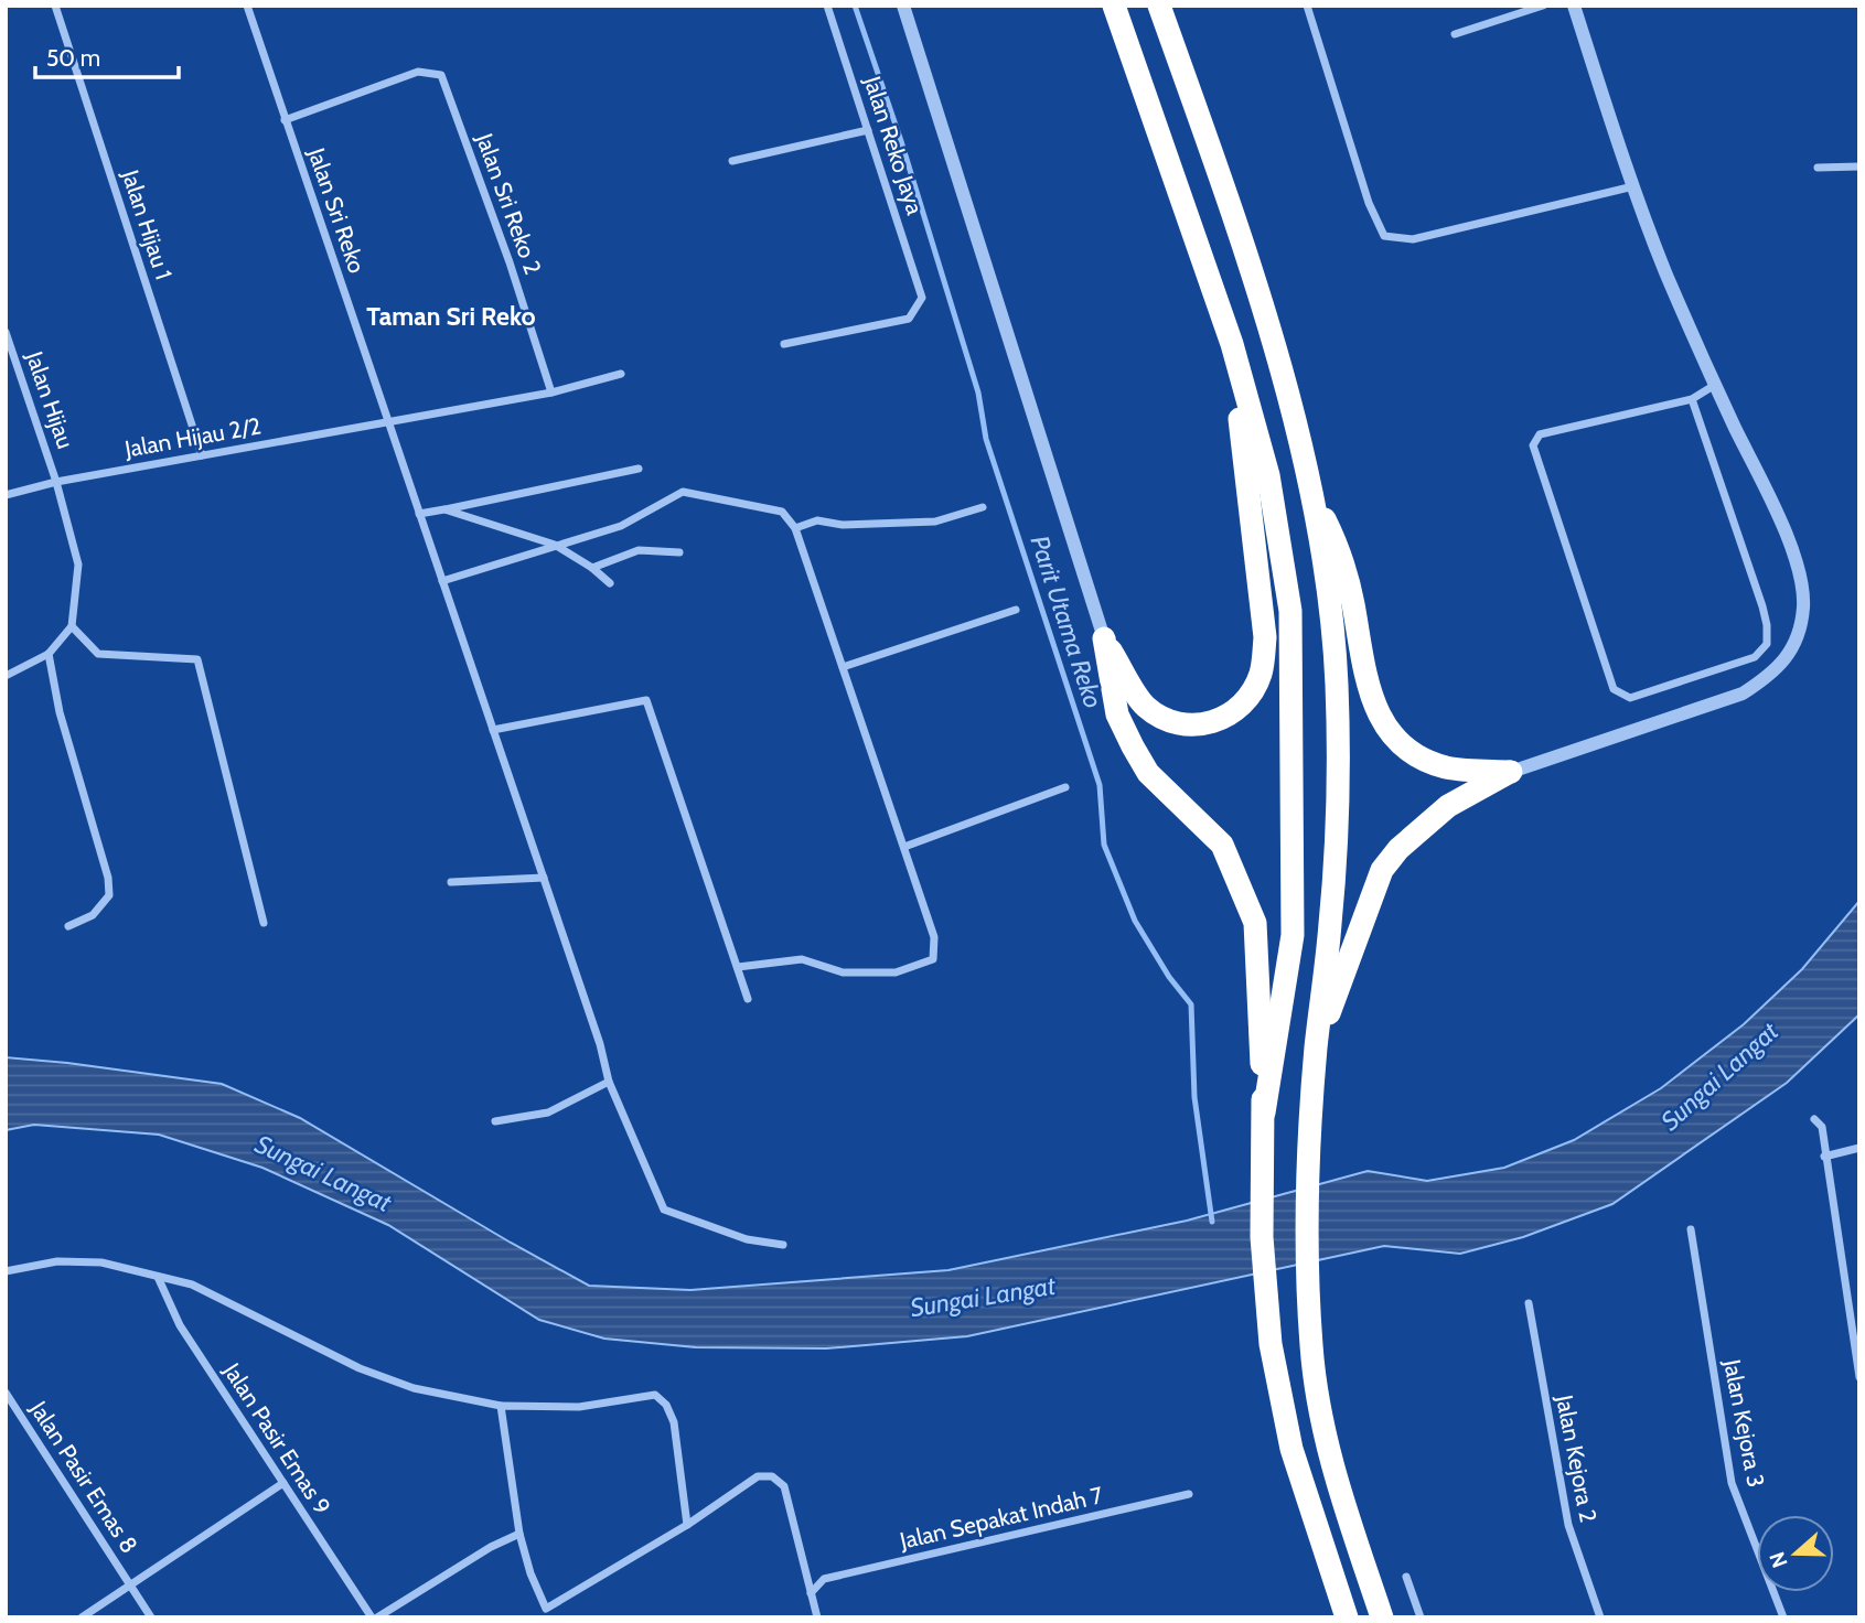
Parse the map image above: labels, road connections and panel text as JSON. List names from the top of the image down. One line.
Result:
{"streets":{"street":["Jalan Reko Jaya","Jalan Sri Reko 2","Jalan Sri Reko","Jalan Hijau 1","Jalan Hijau","Jalan Hijau 2/2","Jalan Kejora 3","Jalan Pasir Emas 9","Jalan Kejora 2","Jalan Pasir Emas 8","Jalan Sepakat Indah 7"]},"crossings":[["Jalan Sri Reko 2","Jalan Sri Reko"],["Jalan Sri Reko","Jalan Hijau 2/2"],["Jalan Hijau 1","Jalan Hijau 2/2"],["Jalan Hijau","Jalan Hijau 2/2"]],"districts":["Taman Sri Reko"],"water":["Parit Utama Reko","Sungai Langat"],"scale_bar":"50 m","north":"left"}
